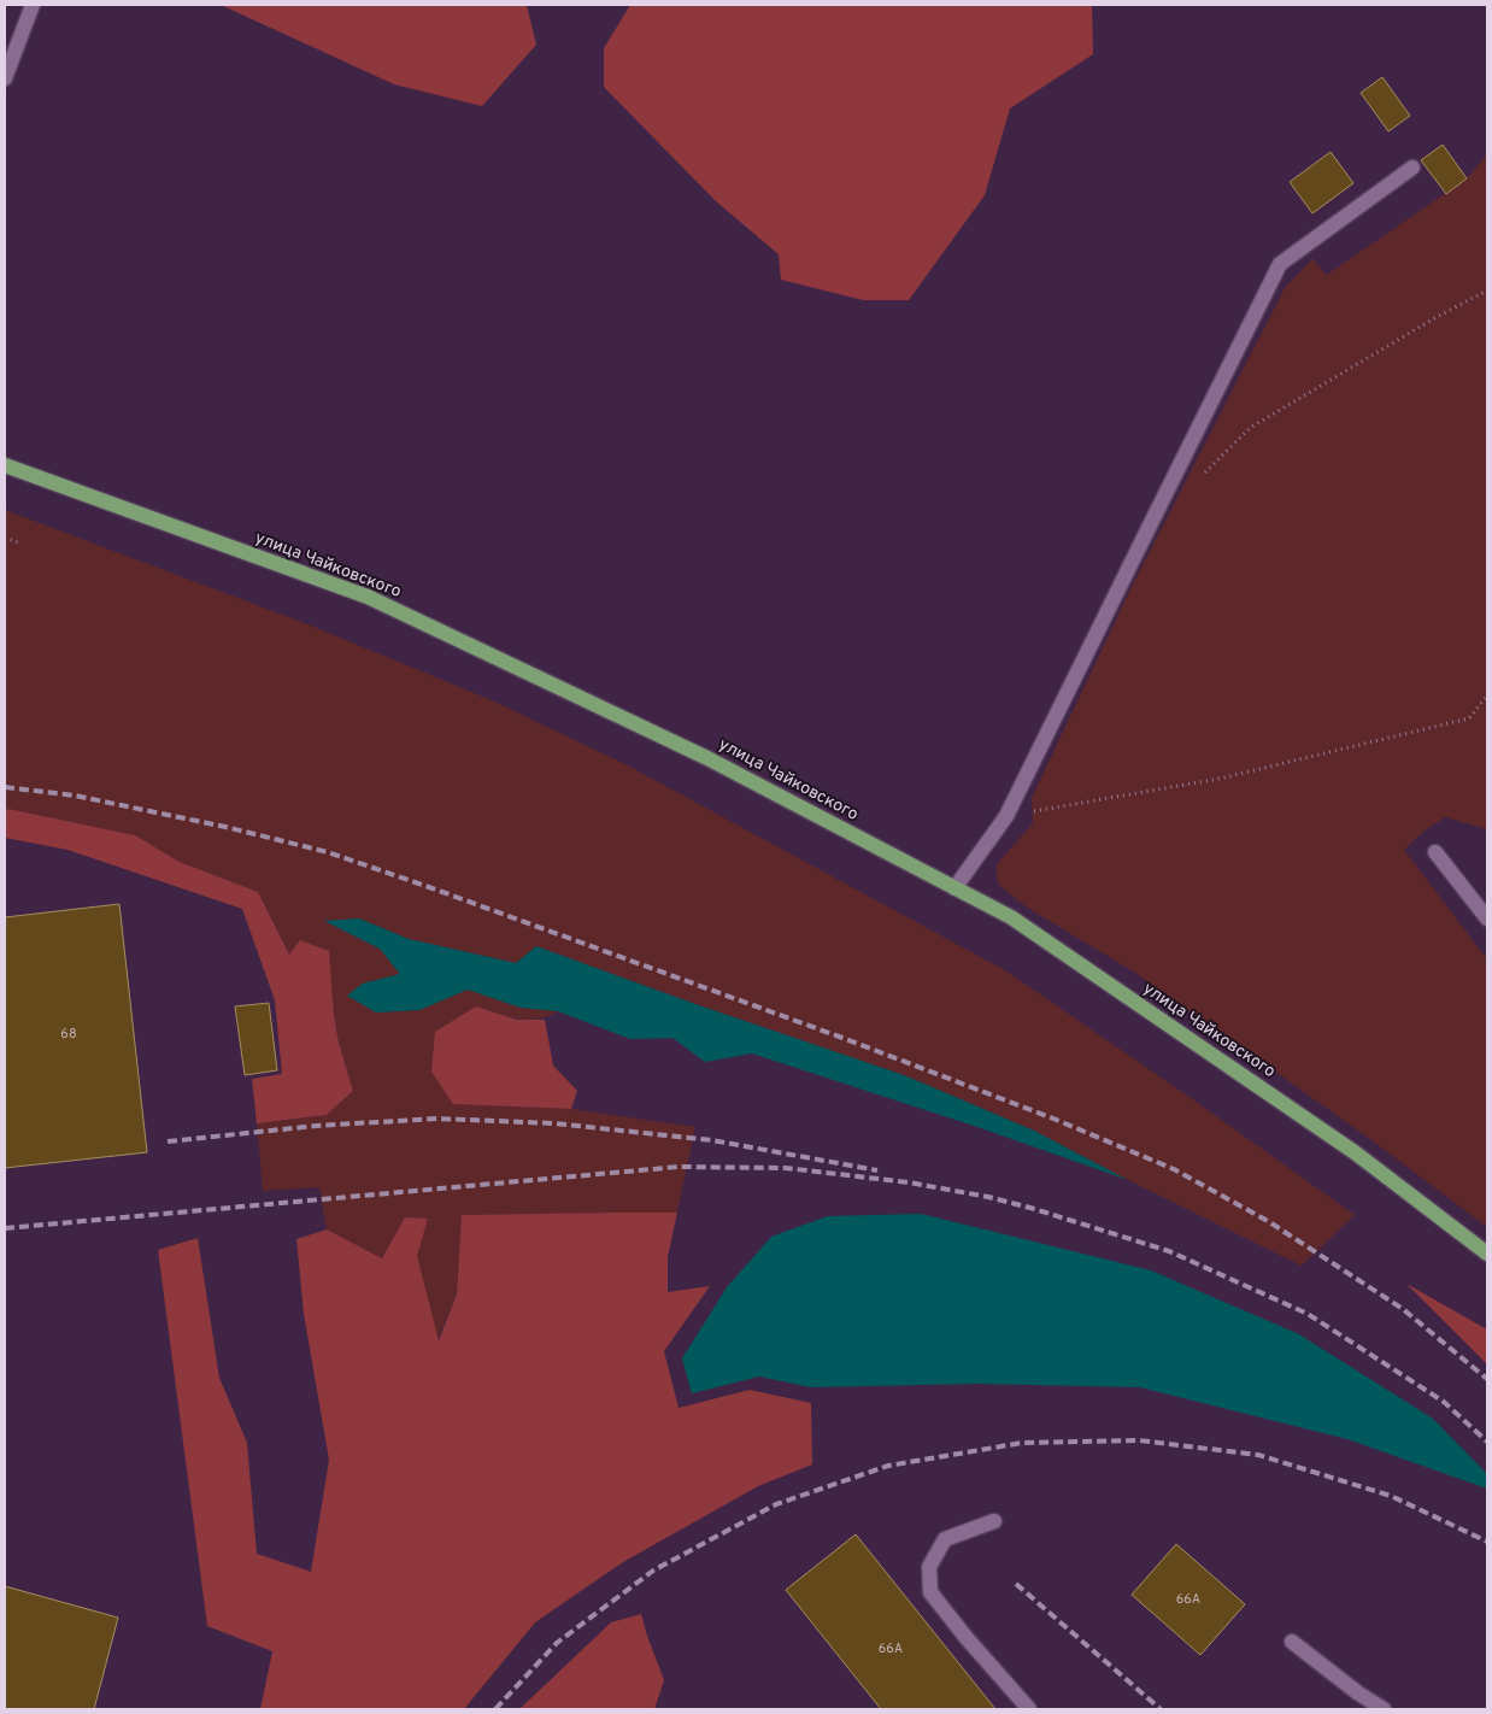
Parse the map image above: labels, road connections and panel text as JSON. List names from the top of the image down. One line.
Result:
{"streets":{"main road":["улица Чайковского"]},"house_numbers":["68","66А","66А"]}
